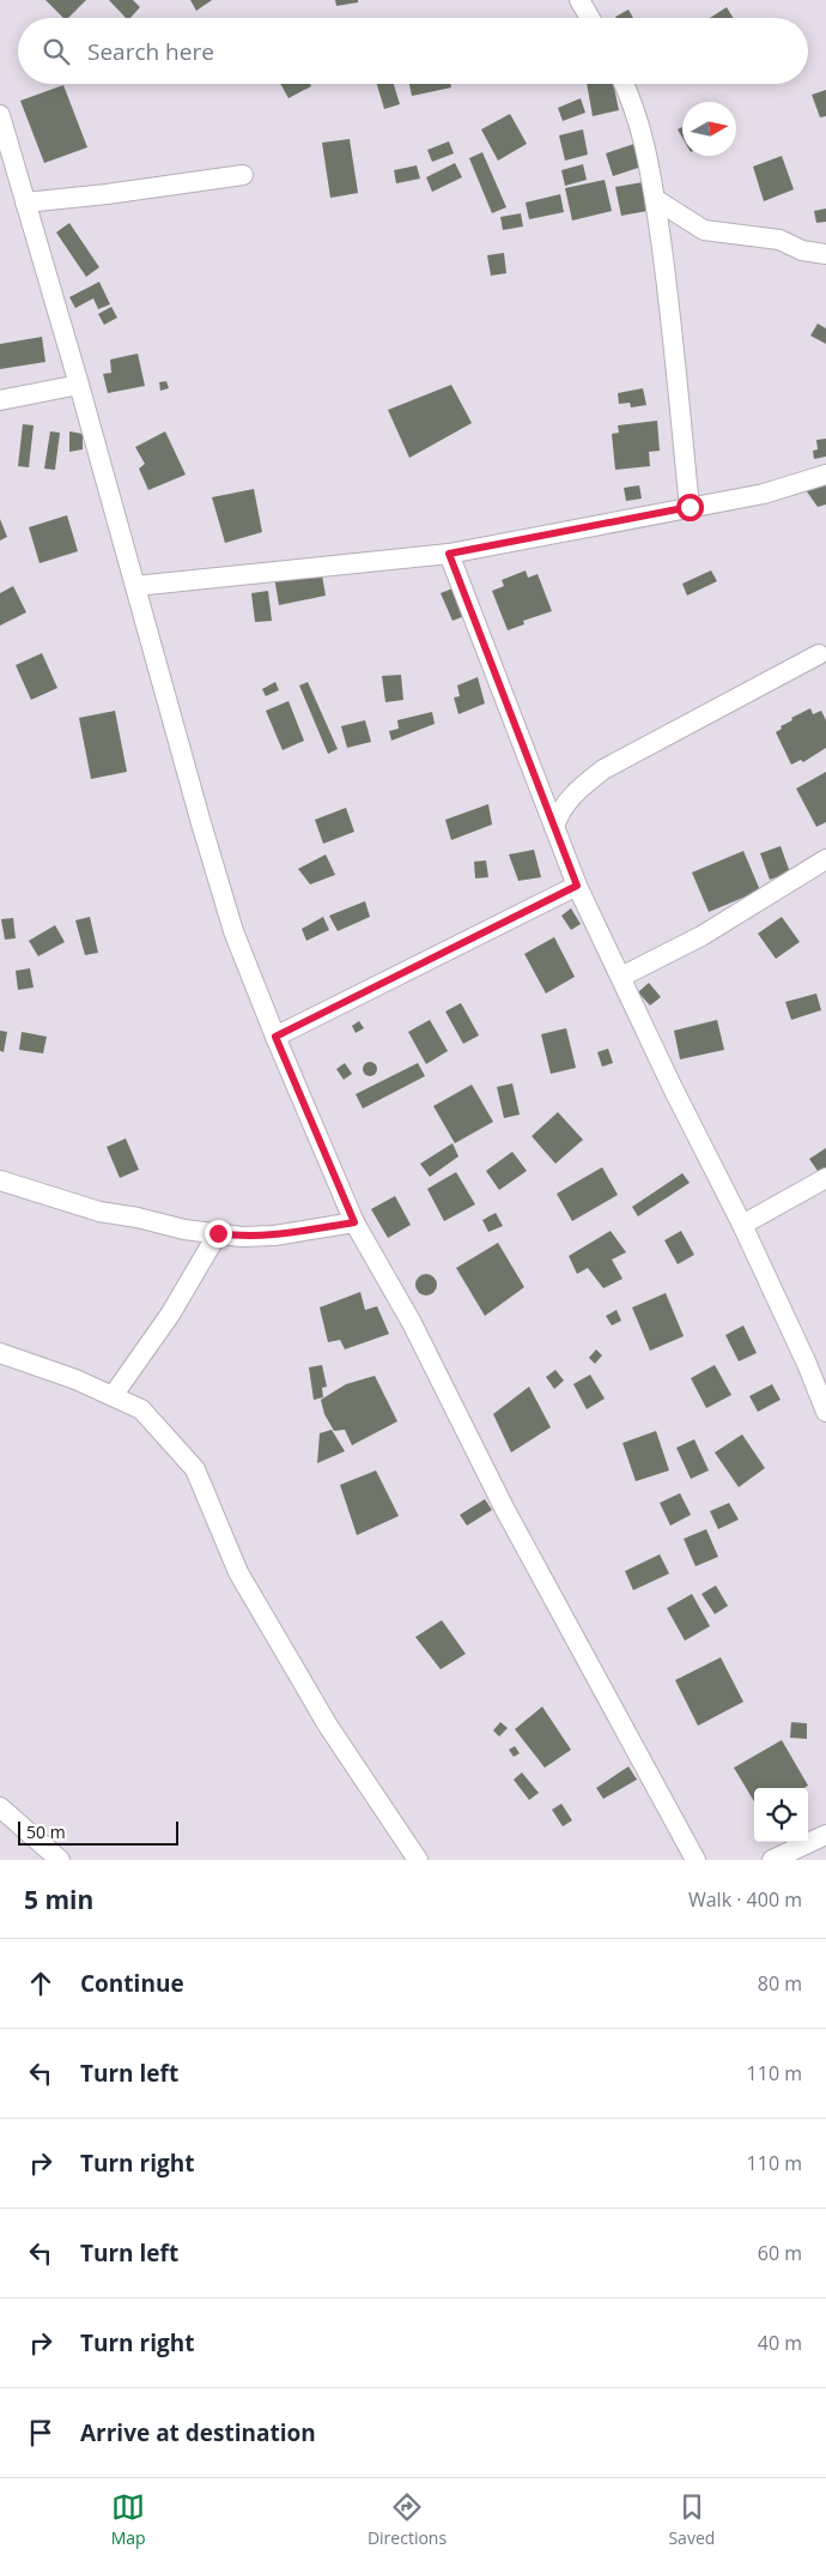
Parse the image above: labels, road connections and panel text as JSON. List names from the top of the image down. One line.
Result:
{"scale_bar":"50 m","north":"right","page":{"search":"Search here","scale":"50 m","heading":["5 min","Walk · 400 m"],"list":[["Continue","80 m"],["Turn left","110 m"],["Turn right","110 m"],["Turn left","60 m"],["Turn right","40 m"],"Arrive at destination"],"nav":["Map","Directions","Saved"]}}
